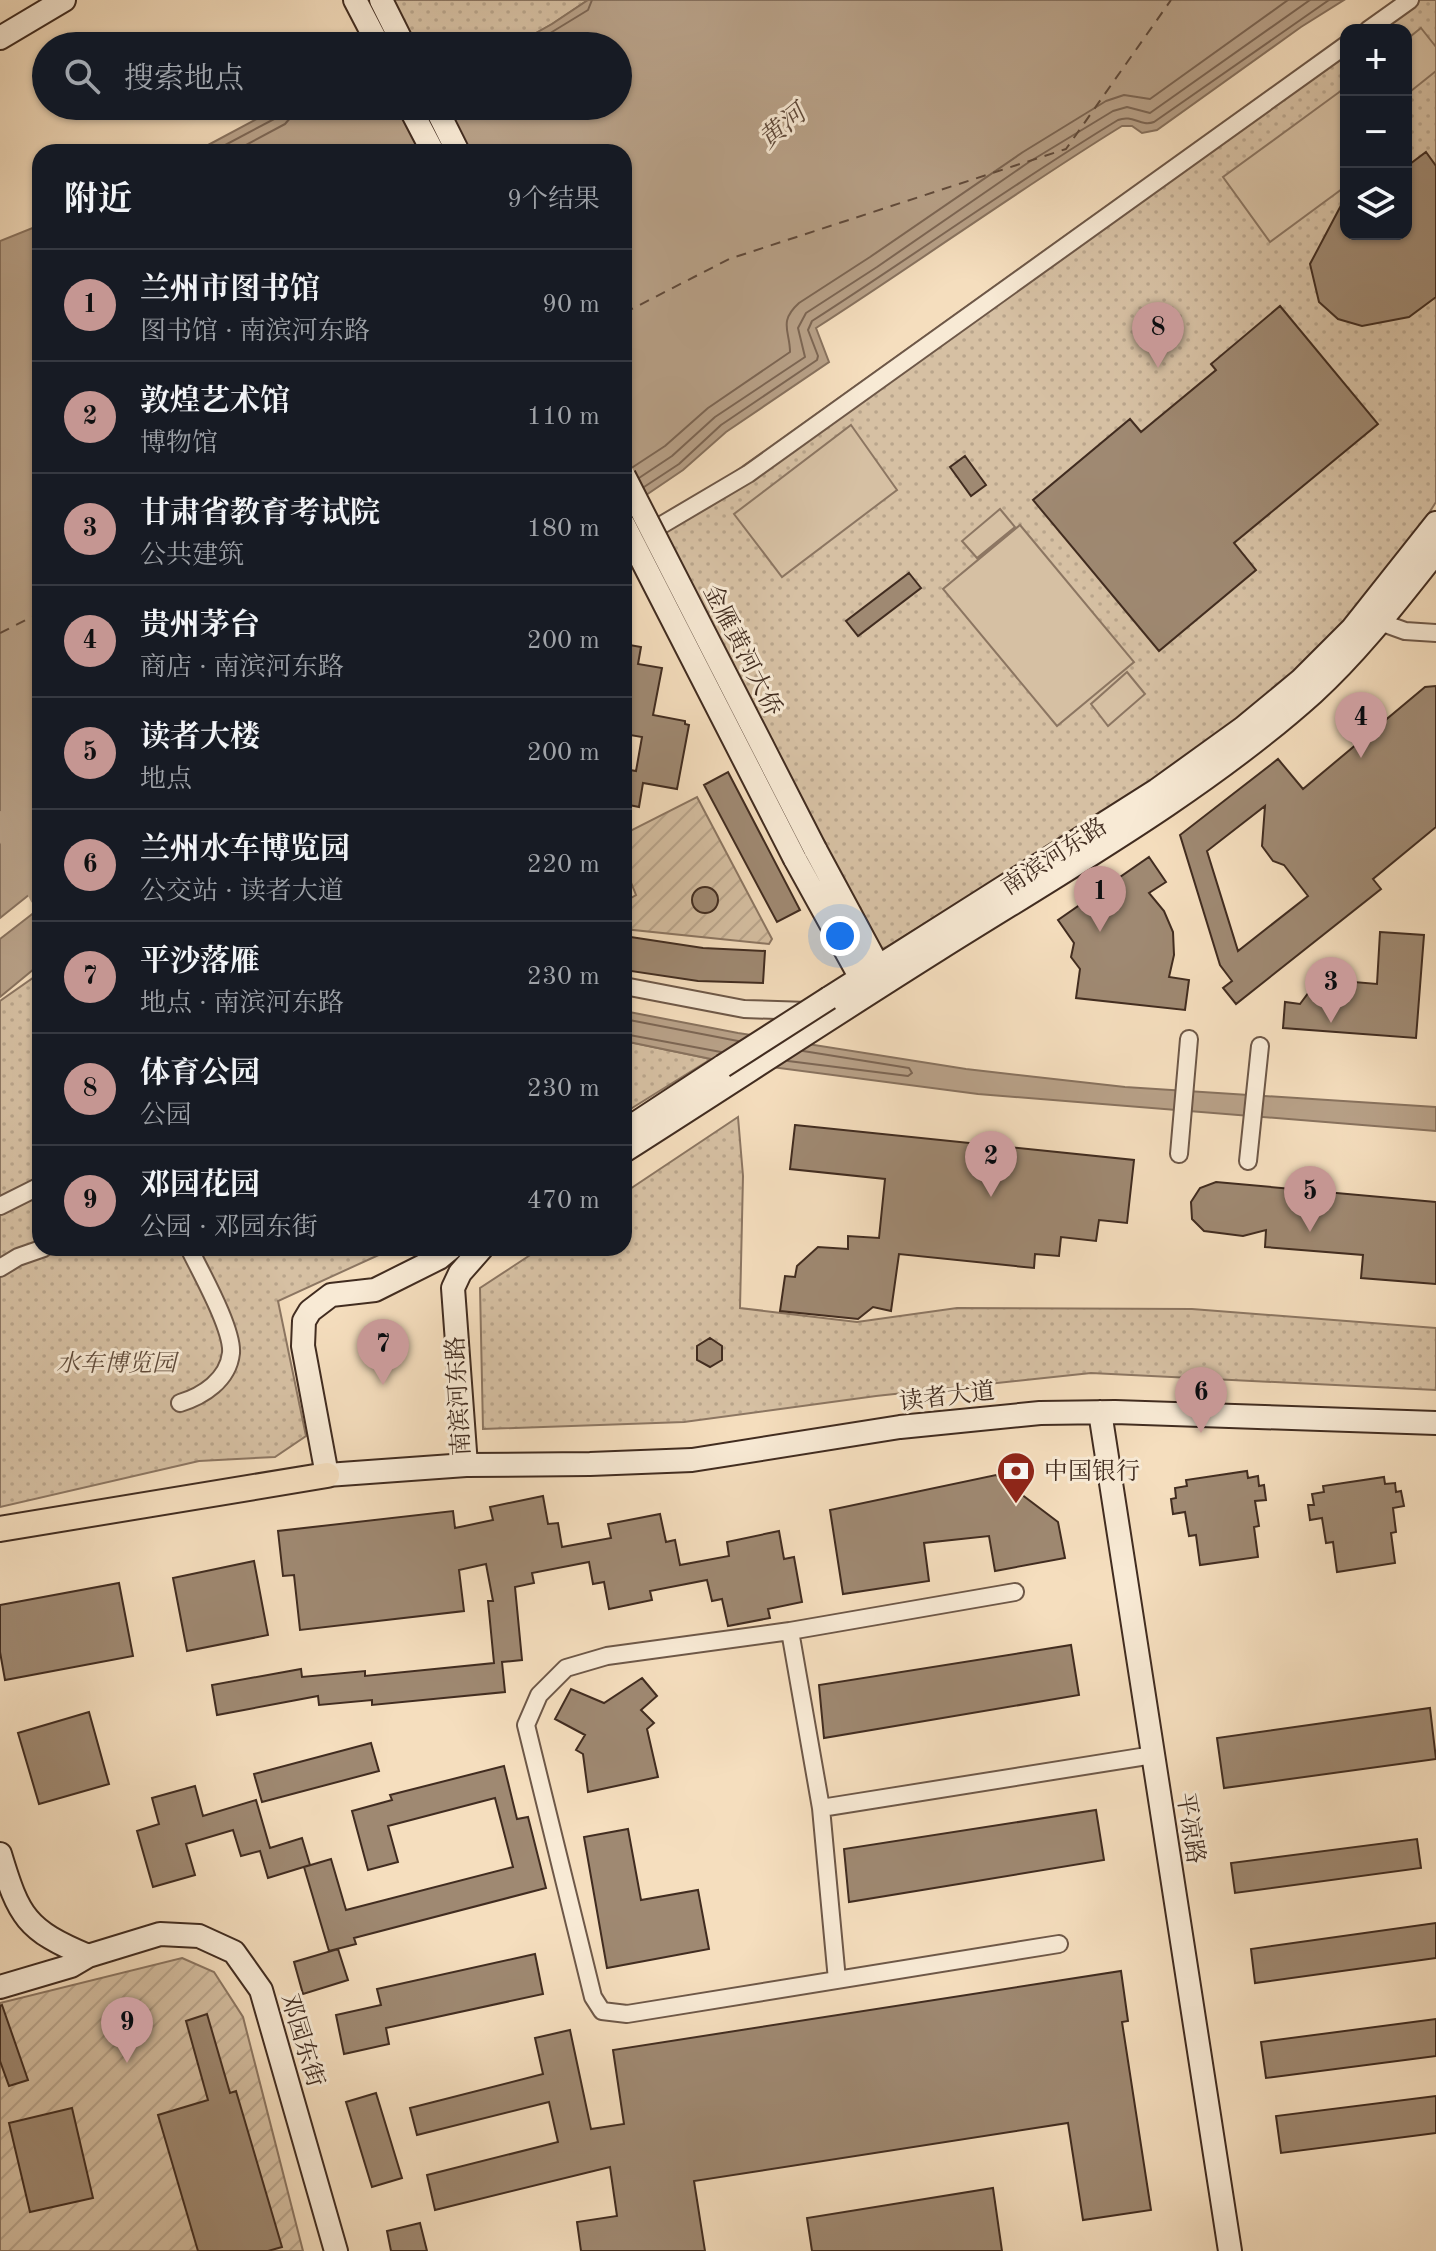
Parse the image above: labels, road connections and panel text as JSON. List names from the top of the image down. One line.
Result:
{"streets":{"main road":["金雁黄河大侨","南滨河东路","读者大道","平凉路","邓园东街"]},"crossings":[["南滨河东路","读者大道"],["读者大道","平凉路"]],"water":["黄河"],"parks":["水车博览园"],"places":{"bank":["中国银行"]},"page":{"map_buttons":["+","−"],"search":"搜索地点","heading":["附近","9个结果"],"list":[{"mark":"1","name":"兰州市图书馆","note":"图书馆 · 南滨河东路","value":"90 m"},{"mark":"2","name":"敦煌艺术馆","note":"博物馆","value":"110 m"},{"mark":"3","name":"甘肃省教育考试院","note":"公共建筑","value":"180 m"},{"mark":"4","name":"贵州茅台","note":"商店 · 南滨河东路","value":"200 m"},{"mark":"5","name":"读者大楼","note":"地点","value":"200 m"},{"mark":"6","name":"兰州水车博览园","note":"公交站 · 读者大道","value":"220 m"},{"mark":"7","name":"平沙落雁","note":"地点 · 南滨河东路","value":"230 m"},{"mark":"8","name":"体育公园","note":"公园","value":"230 m"},{"mark":"9","name":"邓园花园","note":"公园 · 邓园东街","value":"470 m"}],"pins":["8","4","1","3","2","5","7","6","9"]}}
